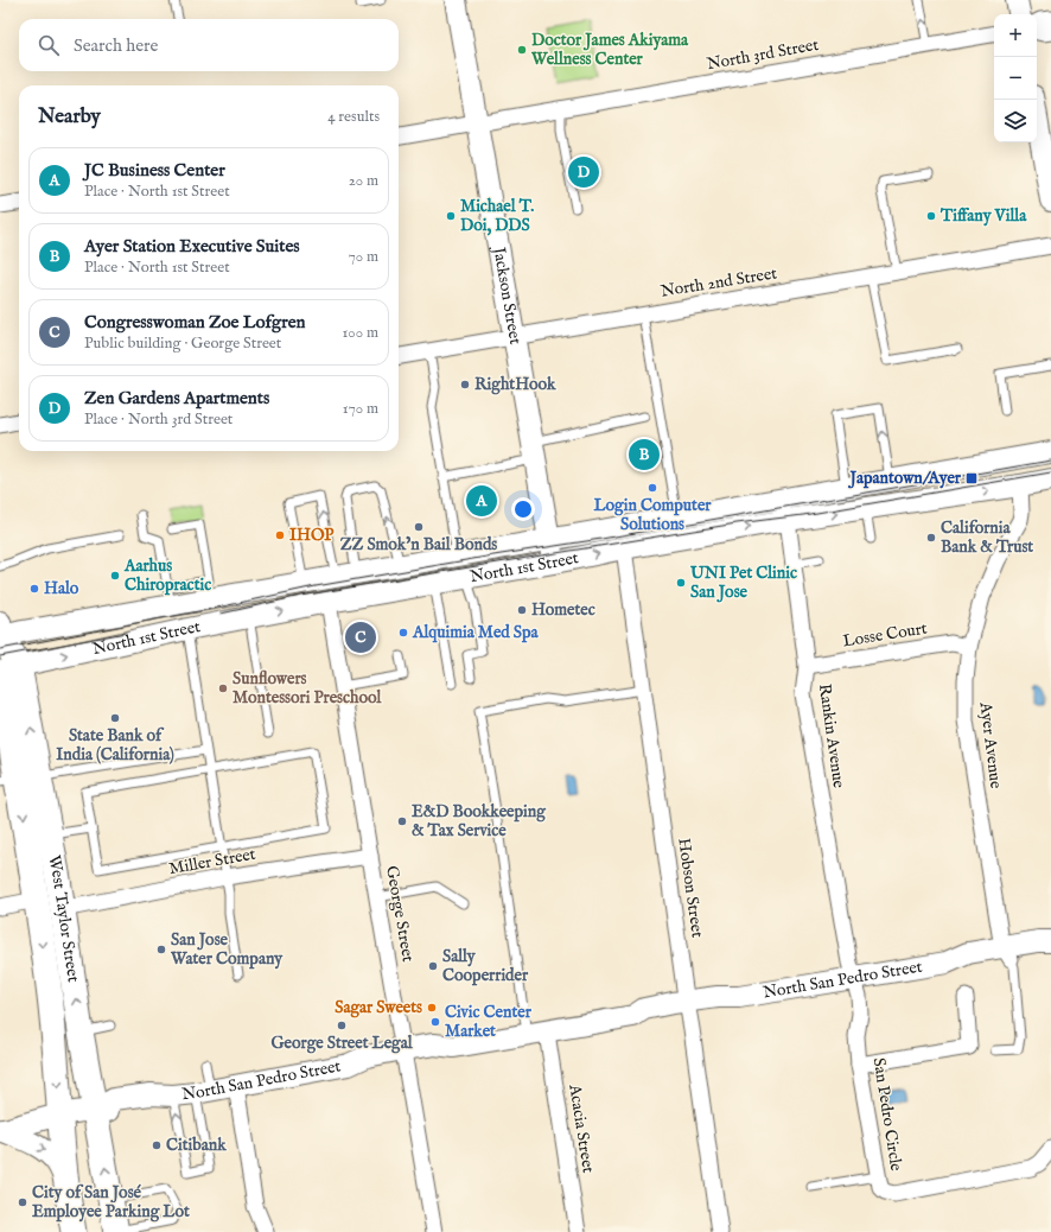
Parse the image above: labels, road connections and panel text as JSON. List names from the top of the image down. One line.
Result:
{"streets":{"main road":["Jackson Street","North 1st Street","West Taylor Street","North San Pedro Street"],"street":["North 3rd Street","North 2nd Street","Losse Court","Rankin Avenue","Ayer Avenue","Miller Street","Hobson Street","George Street","San Pedro Circle","Acacia Street"]},"crossings":[["North 3rd Street","Jackson Street"],["North 2nd Street","Jackson Street"],["Jackson Street","North 1st Street"],["North 1st Street","Rankin Avenue"],["North 1st Street","Ayer Avenue"],["North 1st Street","Hobson Street"],["North 1st Street","George Street"],["North 1st Street","West Taylor Street"],["Losse Court","Rankin Avenue"],["Losse Court","Ayer Avenue"],["Rankin Avenue","North San Pedro Street"],["Rankin Avenue","San Pedro Circle"],["Ayer Avenue","North San Pedro Street"],["Miller Street","George Street"],["Miller Street","West Taylor Street"],["Hobson Street","North San Pedro Street"],["George Street","North San Pedro Street"],["West Taylor Street","North San Pedro Street"],["North San Pedro Street","San Pedro Circle"],["North San Pedro Street","Acacia Street"]],"places":{"other":["Doctor James Akiyama Wellness Center","Michael T. Doi, DDS","Tiffany Villa","RightHook","Login Computer Solutions","ZZ Smok’n Bail Bonds","IHOP","California Bank & Trust","Aarhus Chiropractic","UNI Pet Clinic San Jose","Halo","Hometec","Alquimia Med Spa","Sunflowers Montessori Preschool","State Bank of India (California)","E&D Bookkeeping & Tax Service","San Jose Water Company","Sally Cooperrider","Sagar Sweets","Civic Center Market","George Street Legal","Citibank","City of San José Employee Parking Lot"],"transit":["Japantown/Ayer"]},"page":{"map_buttons":["+","−"],"search":"Search here","heading":["Nearby","4 results"],"list":[{"mark":"A","name":"JC Business Center","note":"Place · North 1st Street","value":"20 m"},{"mark":"B","name":"Ayer Station Executive Suites","note":"Place · North 1st Street","value":"70 m"},{"mark":"C","name":"Congresswoman Zoe Lofgren","note":"Public building · George Street","value":"100 m"},{"mark":"D","name":"Zen Gardens Apartments","note":"Place · North 3rd Street","value":"170 m"}],"pins":["D","B","A","C"]}}
